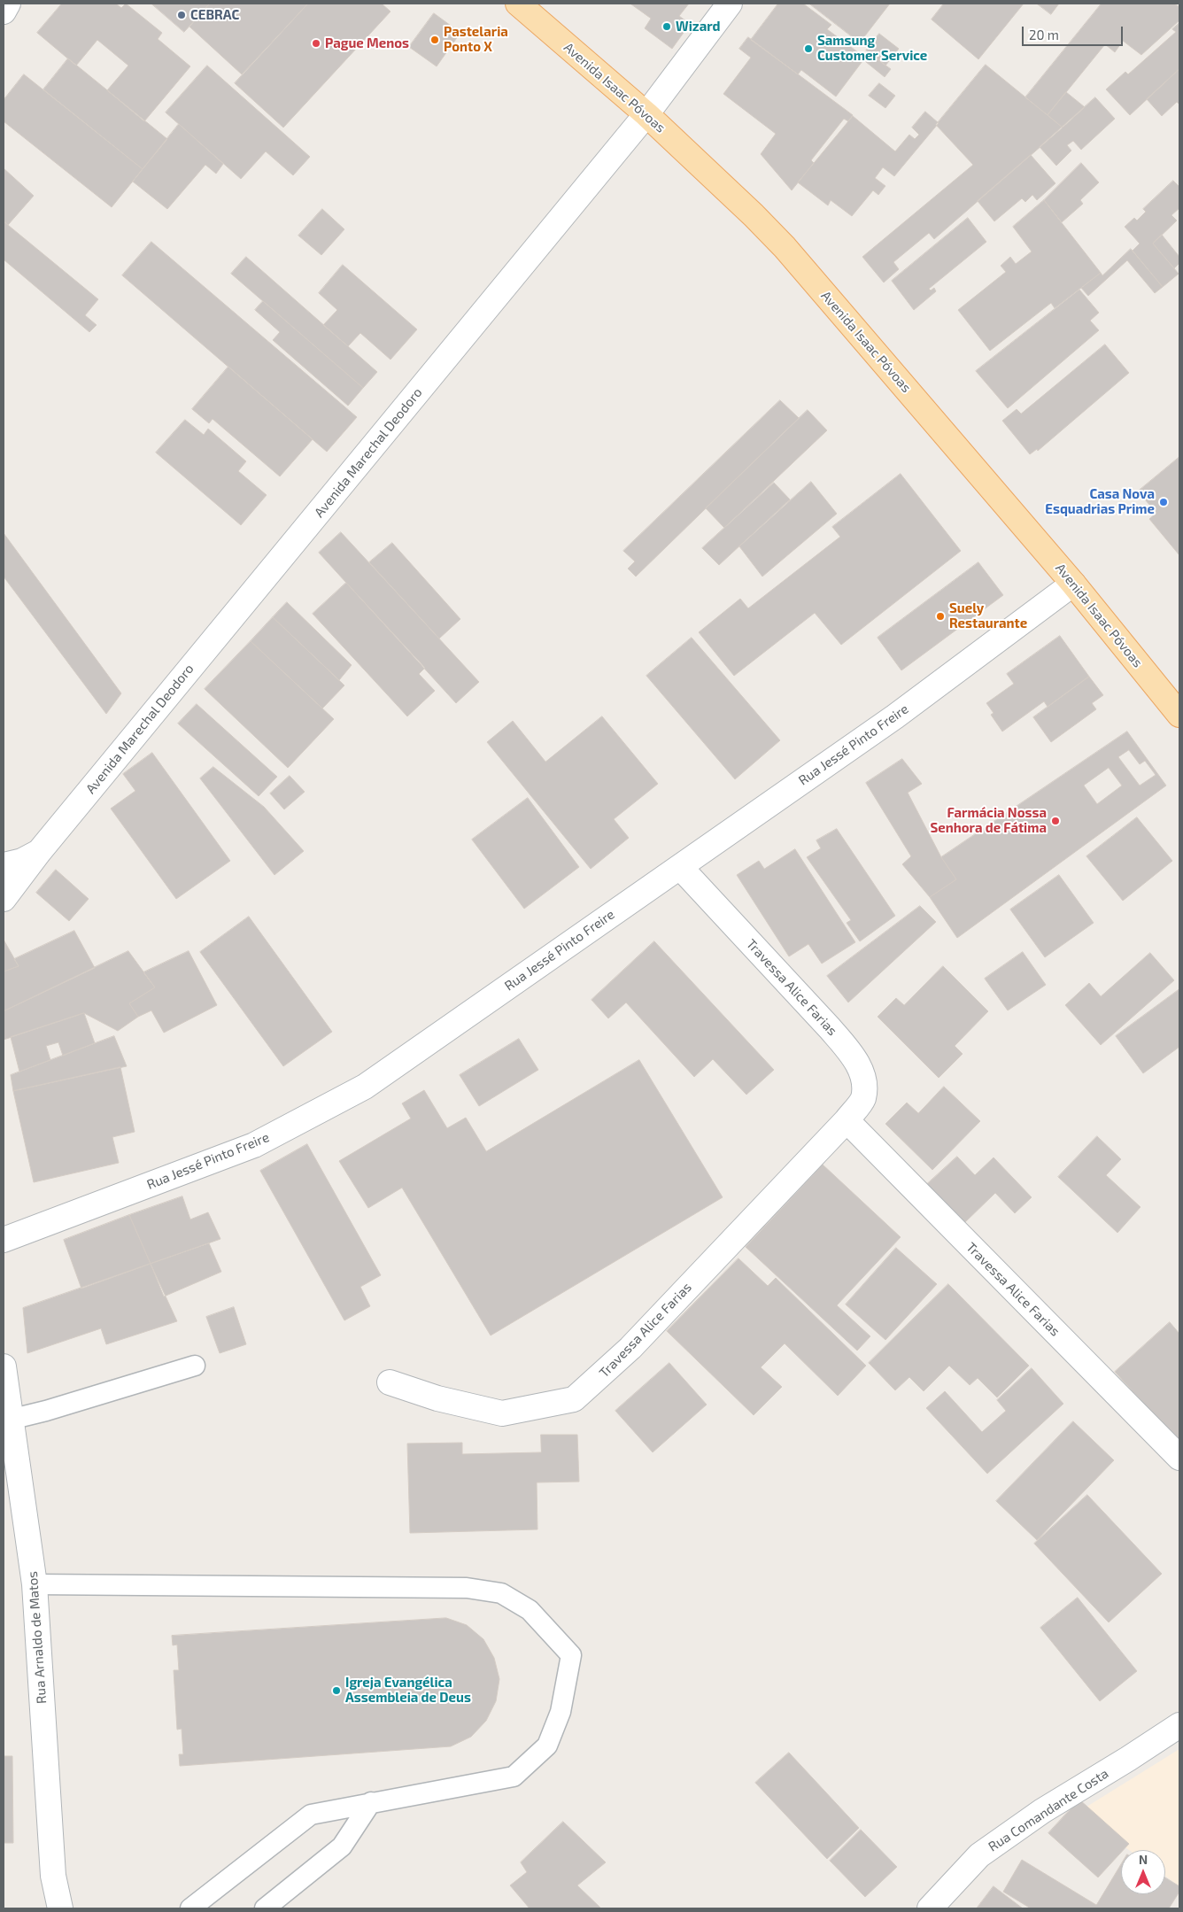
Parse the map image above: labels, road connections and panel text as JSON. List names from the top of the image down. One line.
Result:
{"streets":{"main road":["Avenida Isaac Póvoas"],"street":["Avenida Marechal Deodoro","Rua Jessé Pinto Freire","Travessa Alice Farias","Rua Arnaldo de Matos","Rua Comandante Costa"]},"crossings":[["Avenida Isaac Póvoas","Avenida Marechal Deodoro"],["Avenida Isaac Póvoas","Rua Jessé Pinto Freire"],["Rua Jessé Pinto Freire","Travessa Alice Farias"]],"places":["CEBRAC","Wizard","Pastelaria Ponto X","Pague Menos","Samsung Customer Service","Casa Nova Esquadrias Prime","Suely Restaurante","Farmácia Nossa Senhora de Fátima","Igreja Evangélica Assembleia de Deus"],"scale_bar":"20 m","north":"top"}
